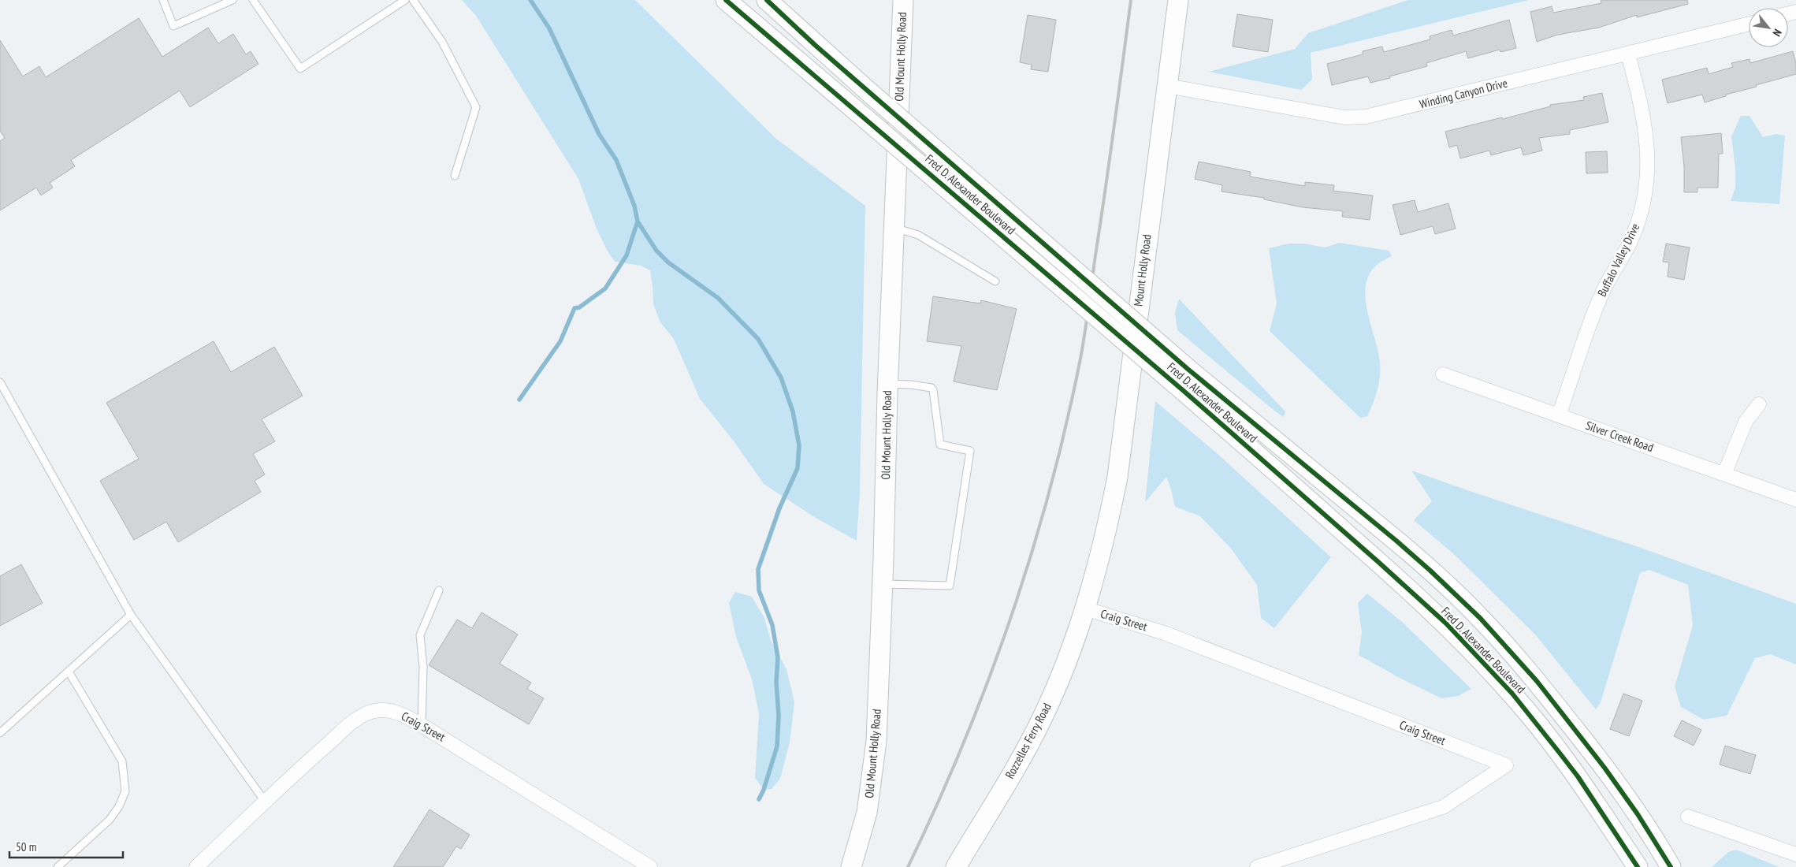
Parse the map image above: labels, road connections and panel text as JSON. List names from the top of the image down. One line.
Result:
{"streets":{"main road":["Old Mount Holly Road","Fred D. Alexander Boulevard","Mount Holly Road","Rozzelles Ferry Road"],"street":["Winding Canyon Drive","Buffalo Valley Drive","Silver Creek Road","Craig Street"]},"crossings":[["Winding Canyon Drive","Buffalo Valley Drive"],["Winding Canyon Drive","Mount Holly Road"],["Buffalo Valley Drive","Silver Creek Road"],["Mount Holly Road","Craig Street"],["Mount Holly Road","Rozzelles Ferry Road"],["Craig Street","Rozzelles Ferry Road"]],"scale_bar":"50 m","north":"bottom right"}
